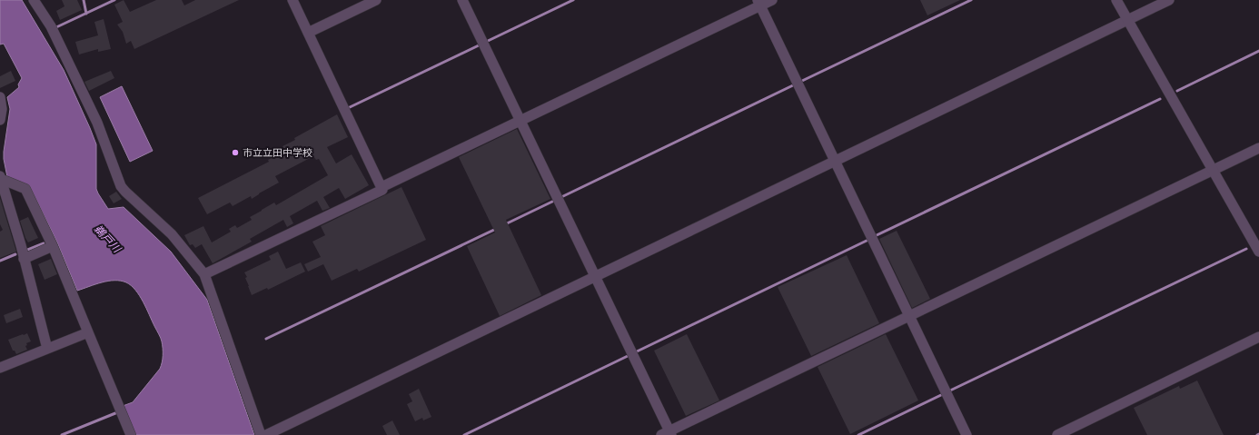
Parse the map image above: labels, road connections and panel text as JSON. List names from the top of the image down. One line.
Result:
{"water":["鵜戸川"],"places":["市立立田中学校"]}
